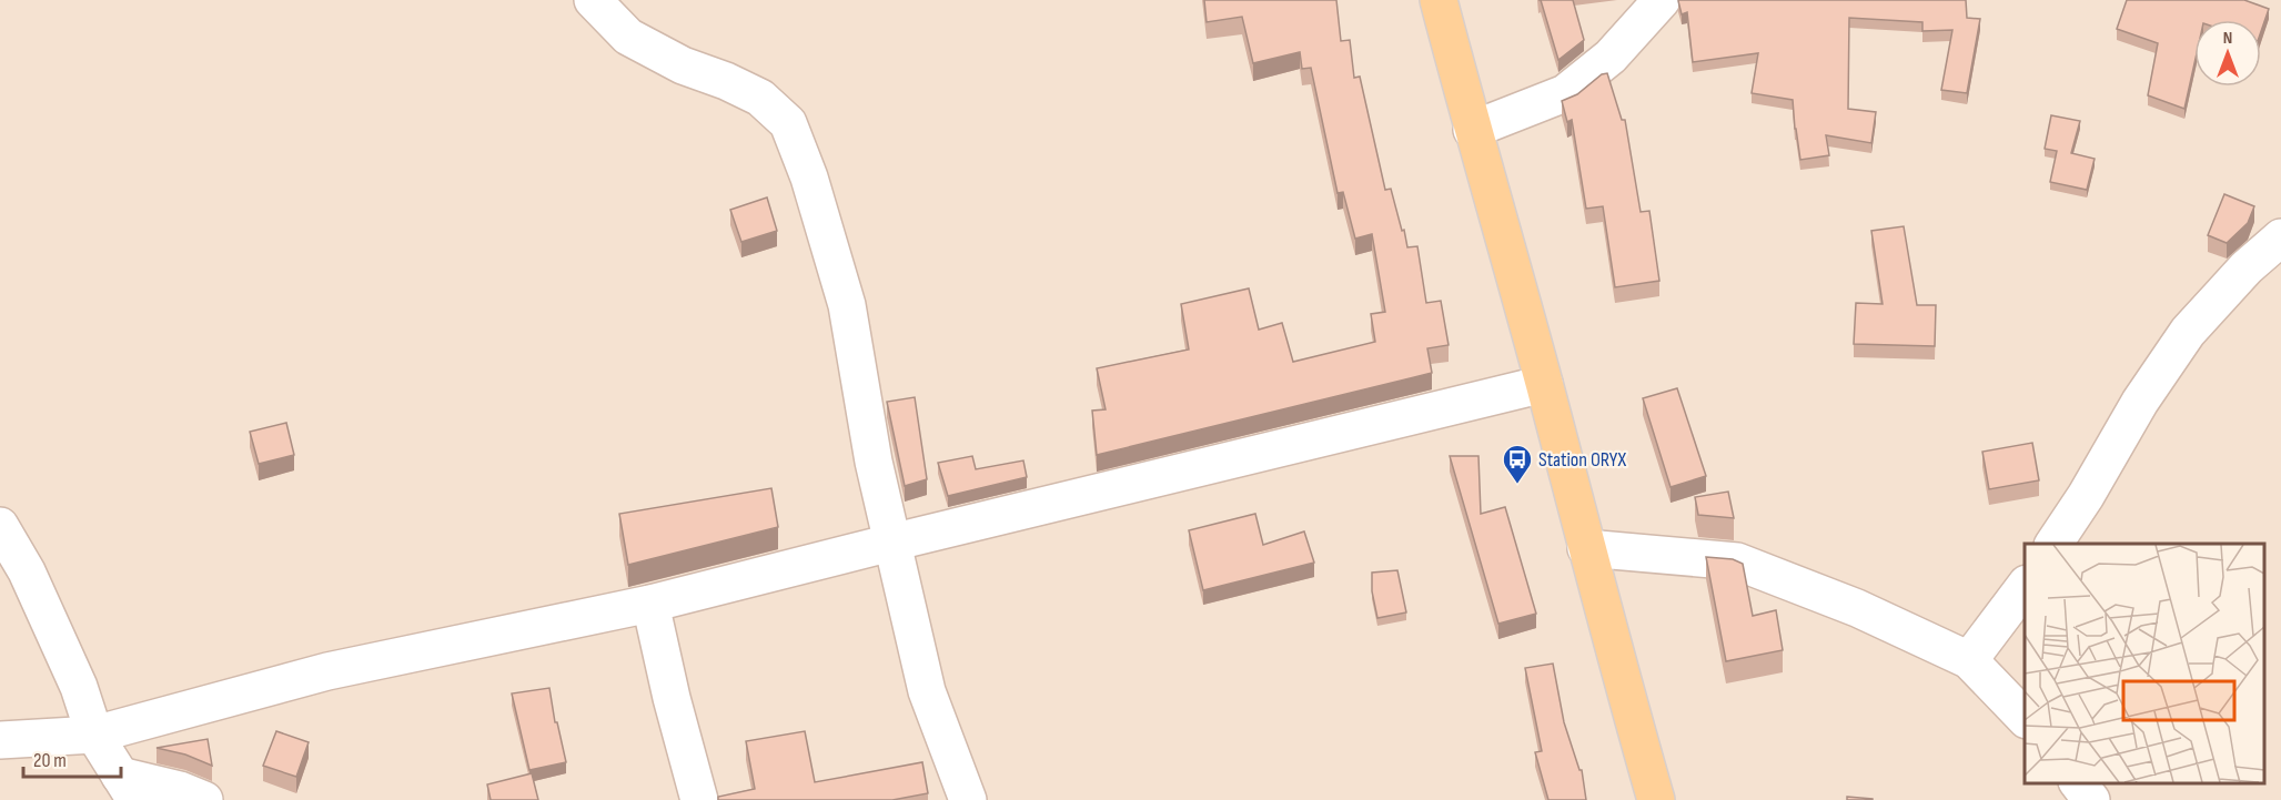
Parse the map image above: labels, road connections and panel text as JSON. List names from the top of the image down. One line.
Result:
{"places":{"bus stop":["Station ORYX"]},"scale_bar":"20 m","north":"top"}
